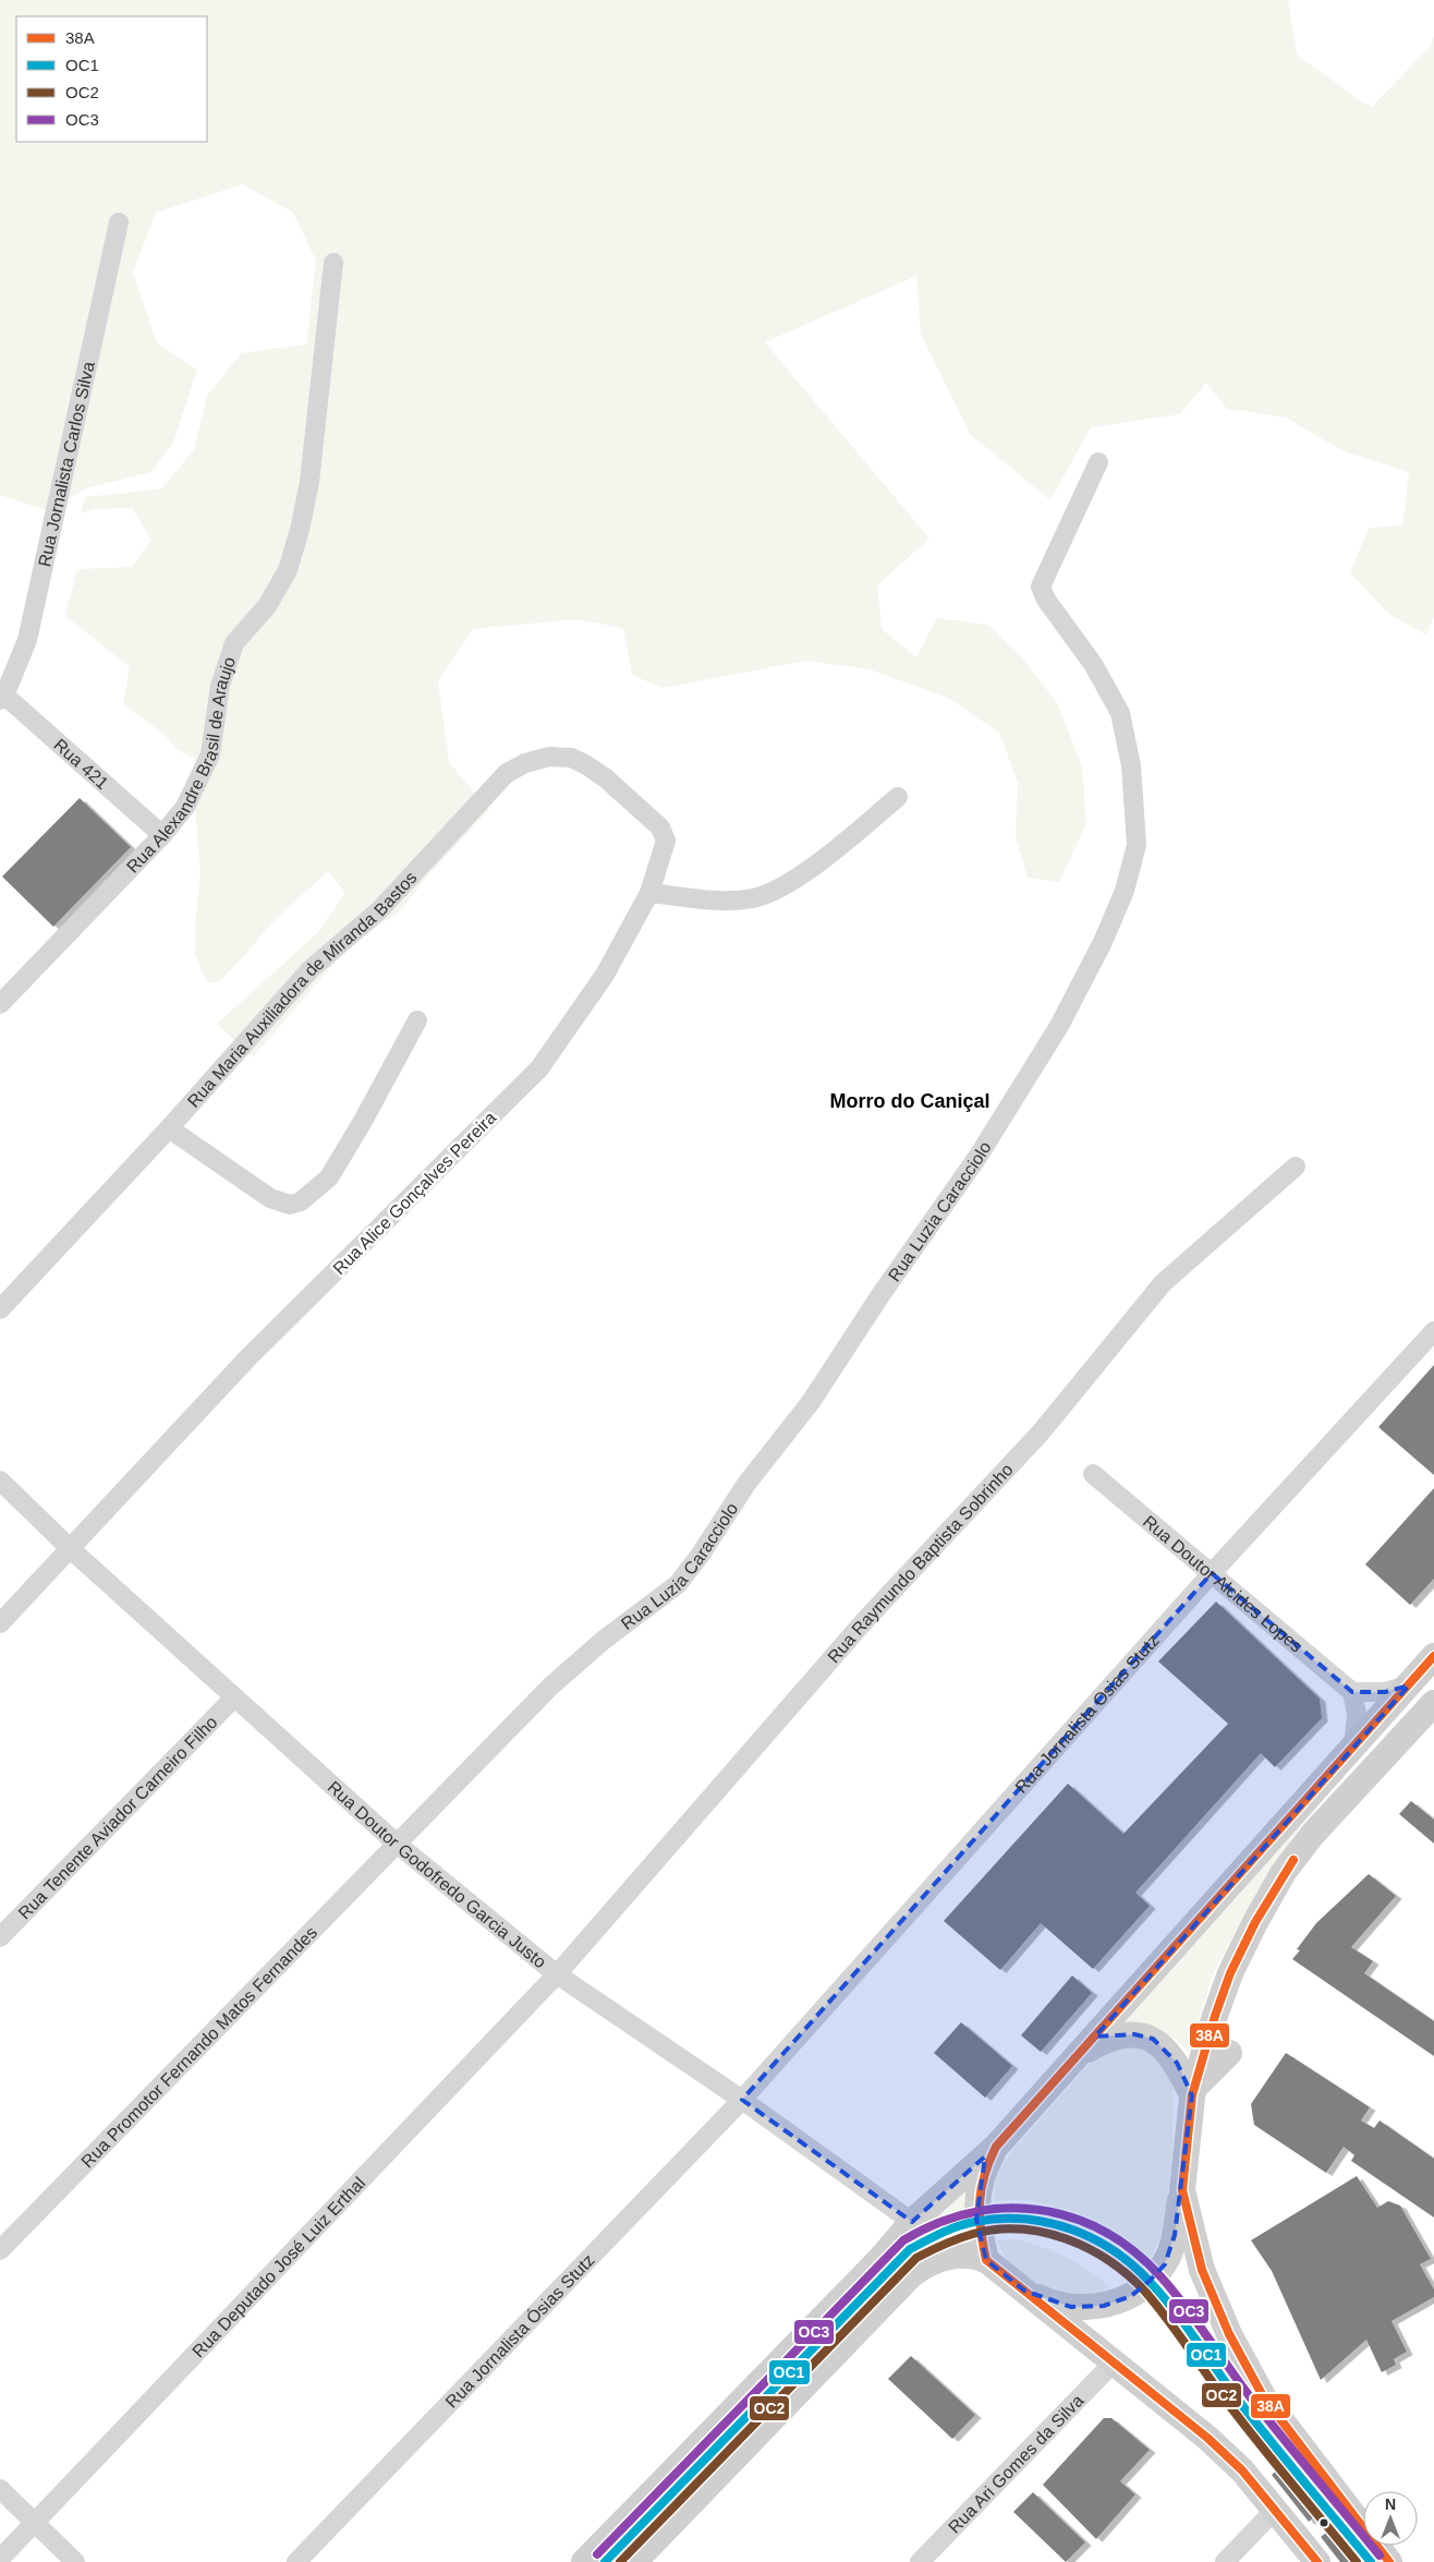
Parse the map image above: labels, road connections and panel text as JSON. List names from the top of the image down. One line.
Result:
{"streets":{"street":["Rua Jornalista Carlos Silva","Rua Alexandre Brasil de Araujo","Rua 421","Rua Maria Auxiliadora de Miranda Bastos","Rua Alice Gonçalves Pereira","Rua Luzia Caracciolo","Rua Raymundo Baptista Sobrinho","Rua Doutor Alcides Lopes","Rua Jornalista Osias Stutz","Rua Tenente Aviador Carneiro Filho","Rua Doutor Godofredo Garcia Justo","Rua Promotor Fernando Matos Fernandes","Rua Deputado José Luiz Erthal","Rua Jornalista Ósias Stutz","Rua Ari Gomes da Silva"]},"crossings":[["Rua Jornalista Carlos Silva","Rua 421"],["Rua Alexandre Brasil de Araujo","Rua 421"],["Rua Maria Auxiliadora de Miranda Bastos","Rua Alice Gonçalves Pereira"],["Rua Alice Gonçalves Pereira","Rua Doutor Godofredo Garcia Justo"],["Rua Luzia Caracciolo","Rua Doutor Godofredo Garcia Justo"],["Rua Luzia Caracciolo","Rua Promotor Fernando Matos Fernandes"],["Rua Raymundo Baptista Sobrinho","Rua Doutor Godofredo Garcia Justo"],["Rua Raymundo Baptista Sobrinho","Rua Deputado José Luiz Erthal"],["Rua Doutor Alcides Lopes","Rua Jornalista Osias Stutz"],["Rua Jornalista Osias Stutz","Rua Doutor Godofredo Garcia Justo"],["Rua Jornalista Osias Stutz","Rua Jornalista Ósias Stutz"],["Rua Tenente Aviador Carneiro Filho","Rua Doutor Godofredo Garcia Justo"],["Rua Doutor Godofredo Garcia Justo","Rua Promotor Fernando Matos Fernandes"],["Rua Doutor Godofredo Garcia Justo","Rua Deputado José Luiz Erthal"],["Rua Doutor Godofredo Garcia Justo","Rua Jornalista Ósias Stutz"]],"districts":["Morro do Caniçal"],"lines":["transit line 38A","transit line OC3","transit line OC1","transit line OC2"],"legend":["38A","OC1","OC2","OC3"],"north":"top"}
